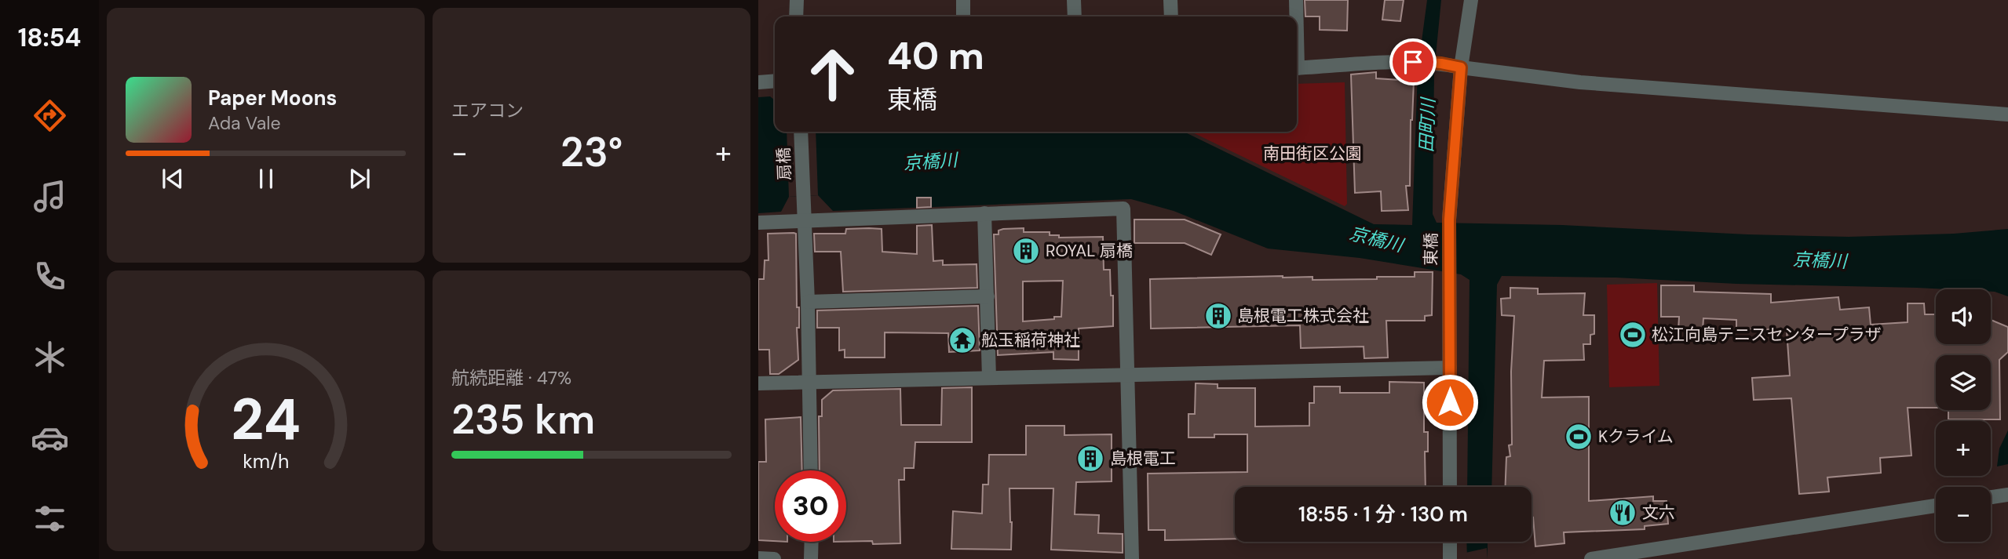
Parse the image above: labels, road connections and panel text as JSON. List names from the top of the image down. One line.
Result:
{"streets":{"street":["扇橋","東橋"]},"water":["田町川","京橋川"],"parks":["南田街区公園"],"places":{"building":["ROYAL 扇橋","島根電工株式会社","島根電工"],"sports":["松江向島テニスセンタープラザ","Kクライム"],"temple":["舩玉稲荷神社"],"restaurant":["文六"]},"page":{"tabs":"18:54","tile":["エアコン",["航続距離 · 47%","235 km"]],"turn":["40 m","東橋"],"song":["Paper Moons","Ada Vale"],"heat":["−","23°","+"],"map_buttons":["+","−"],"limit":"30","trip":"18:55 · 1 分 · 130 m","gauge":["24","km/h"]}}
